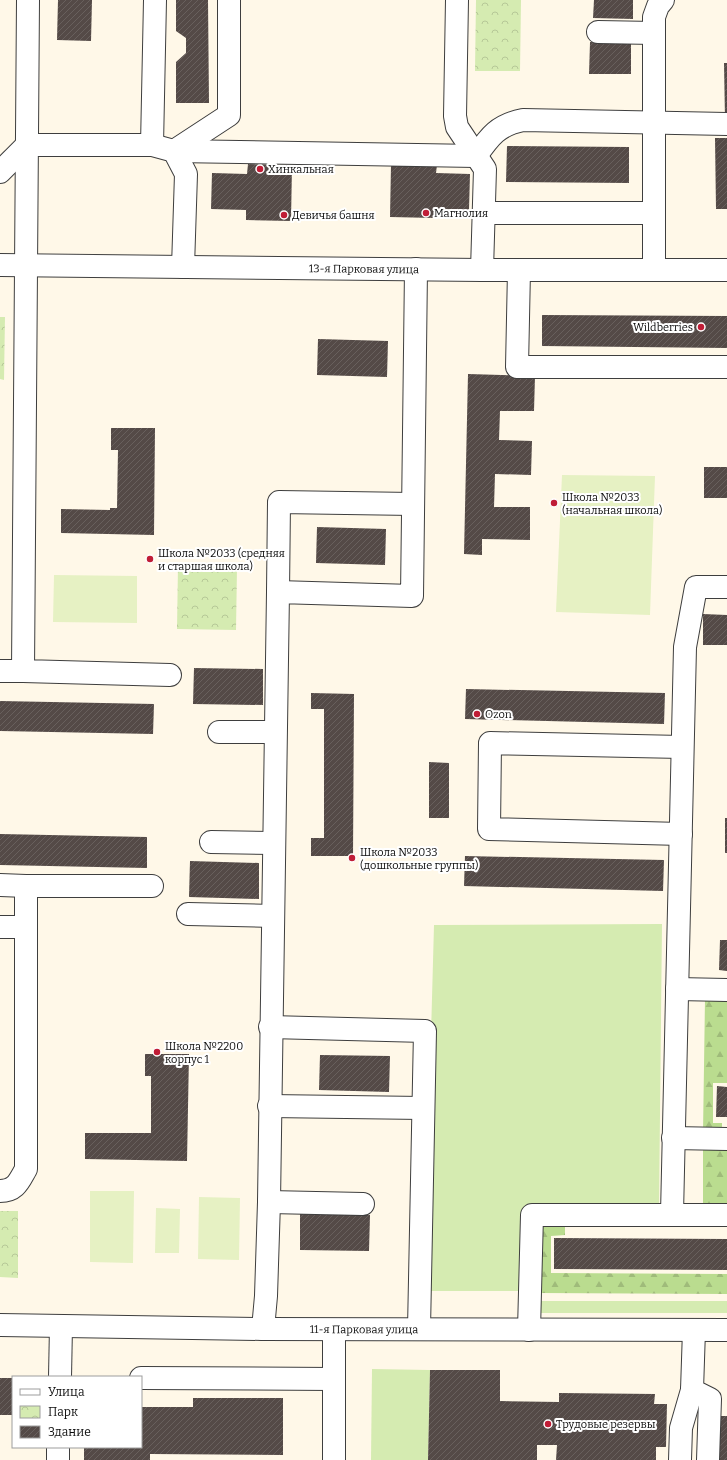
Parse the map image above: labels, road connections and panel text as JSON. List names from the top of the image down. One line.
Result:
{"streets":{"street":["13-я Парковая улица","11-я Парковая улица"]},"places":["Хинкальная","Магнолия","Девичья башня","Wildberries","Школа №2033 (начальная школа)","Школа №2033 (средняя и старшая школа)","Ozon","Школа №2033 (дошкольные группы)","Школа №2200 корпус 1","Трудовые резервы"],"legend":["Улица","Парк","Здание"]}
